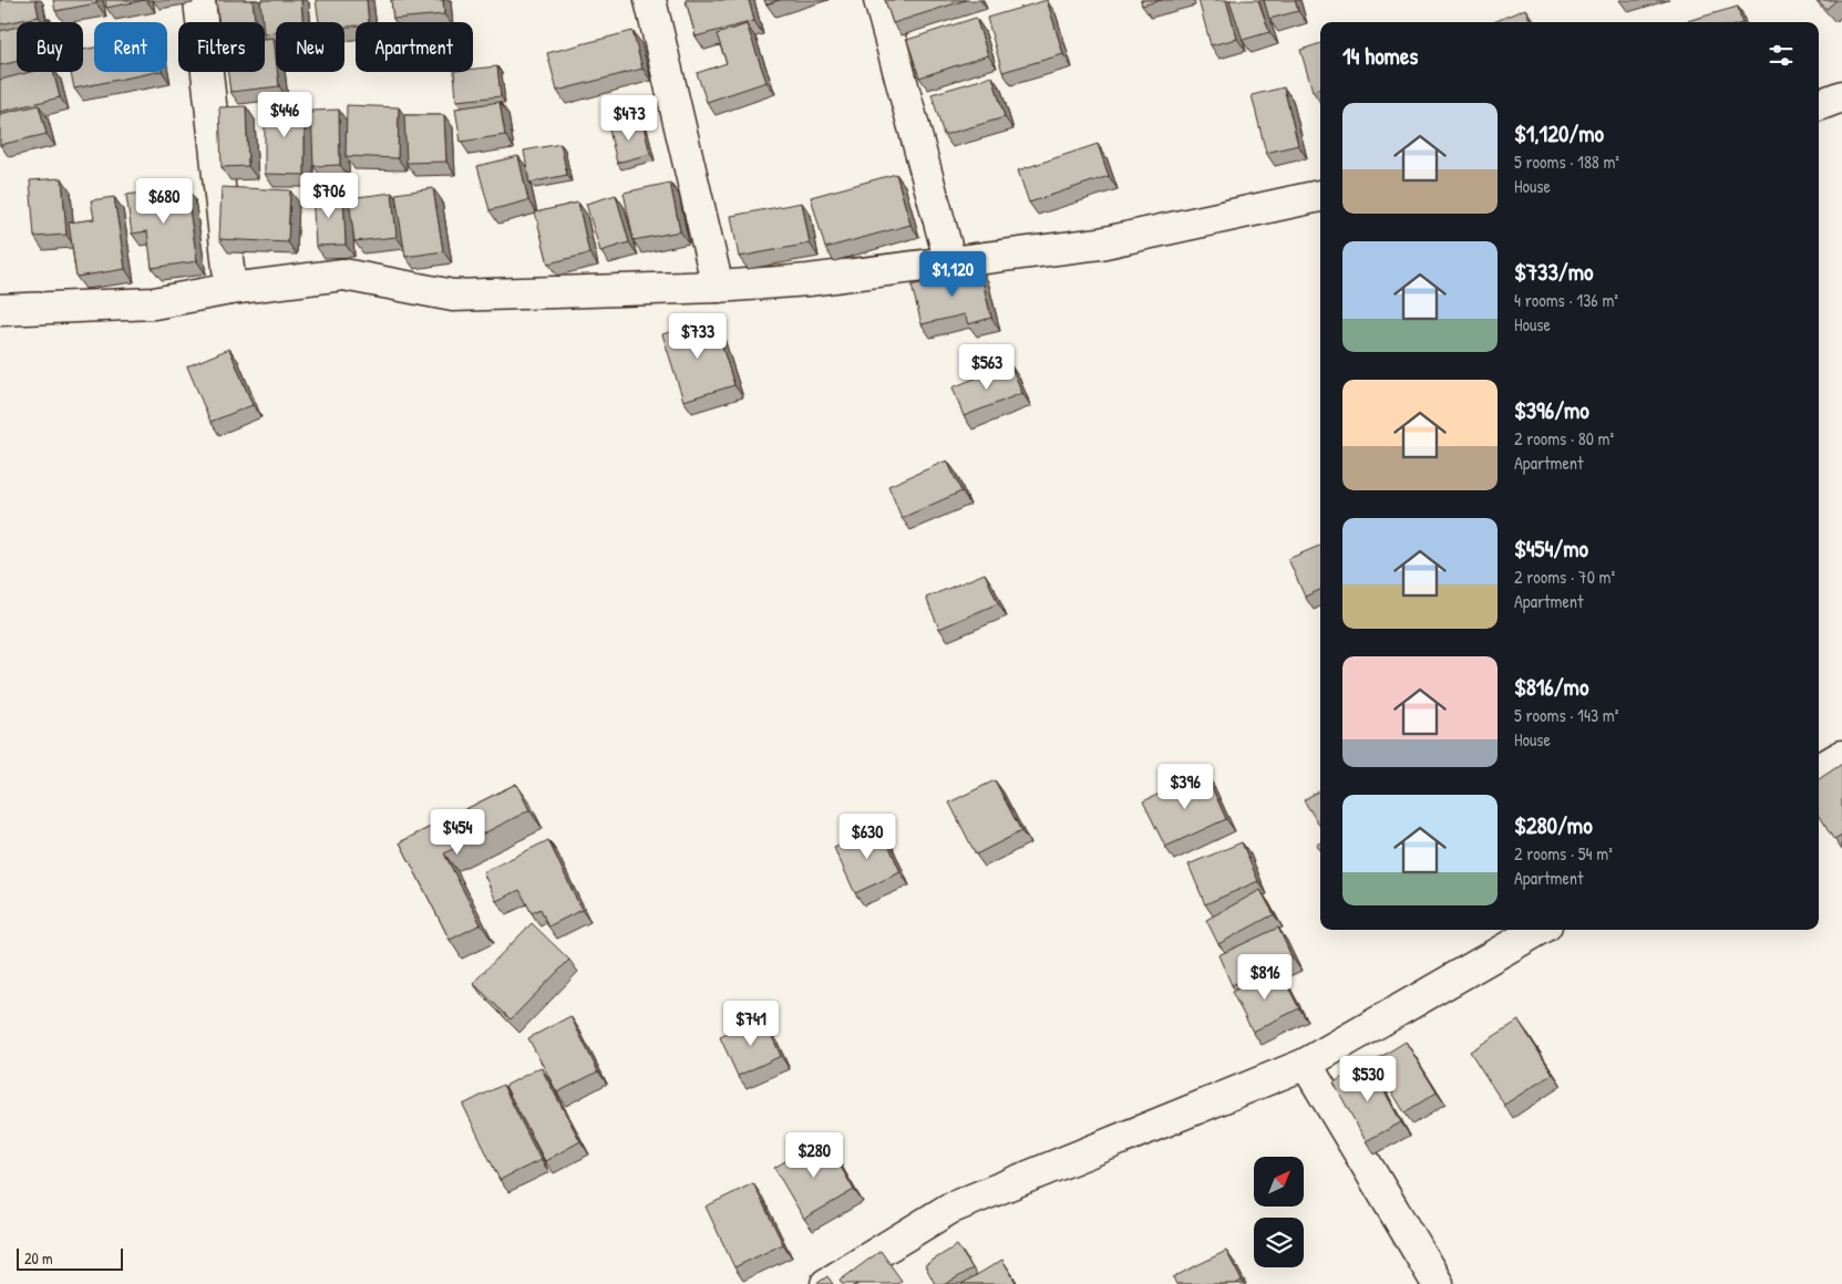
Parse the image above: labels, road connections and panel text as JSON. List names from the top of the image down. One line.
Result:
{"scale_bar":"20 m","north":"top right","page":{"chip":["Buy","Rent","Filters","New","Apartment"],"heading":"14 homes","list":[{"name":"$1,120/mo","note":"5 rooms · 188 m² · House"},{"name":"$733/mo","note":"4 rooms · 136 m² · House"},{"name":"$396/mo","note":"2 rooms · 80 m² · Apartment"},{"name":"$454/mo","note":"2 rooms · 70 m² · Apartment"},{"name":"$816/mo","note":"5 rooms · 143 m² · House"},{"name":"$280/mo","note":"2 rooms · 54 m² · Apartment"}],"price":["$446","$473","$706","$680","$1,120","$733","$563","$396","$454","$630","$816","$741","$530","$280"],"scale":"20 m"}}
